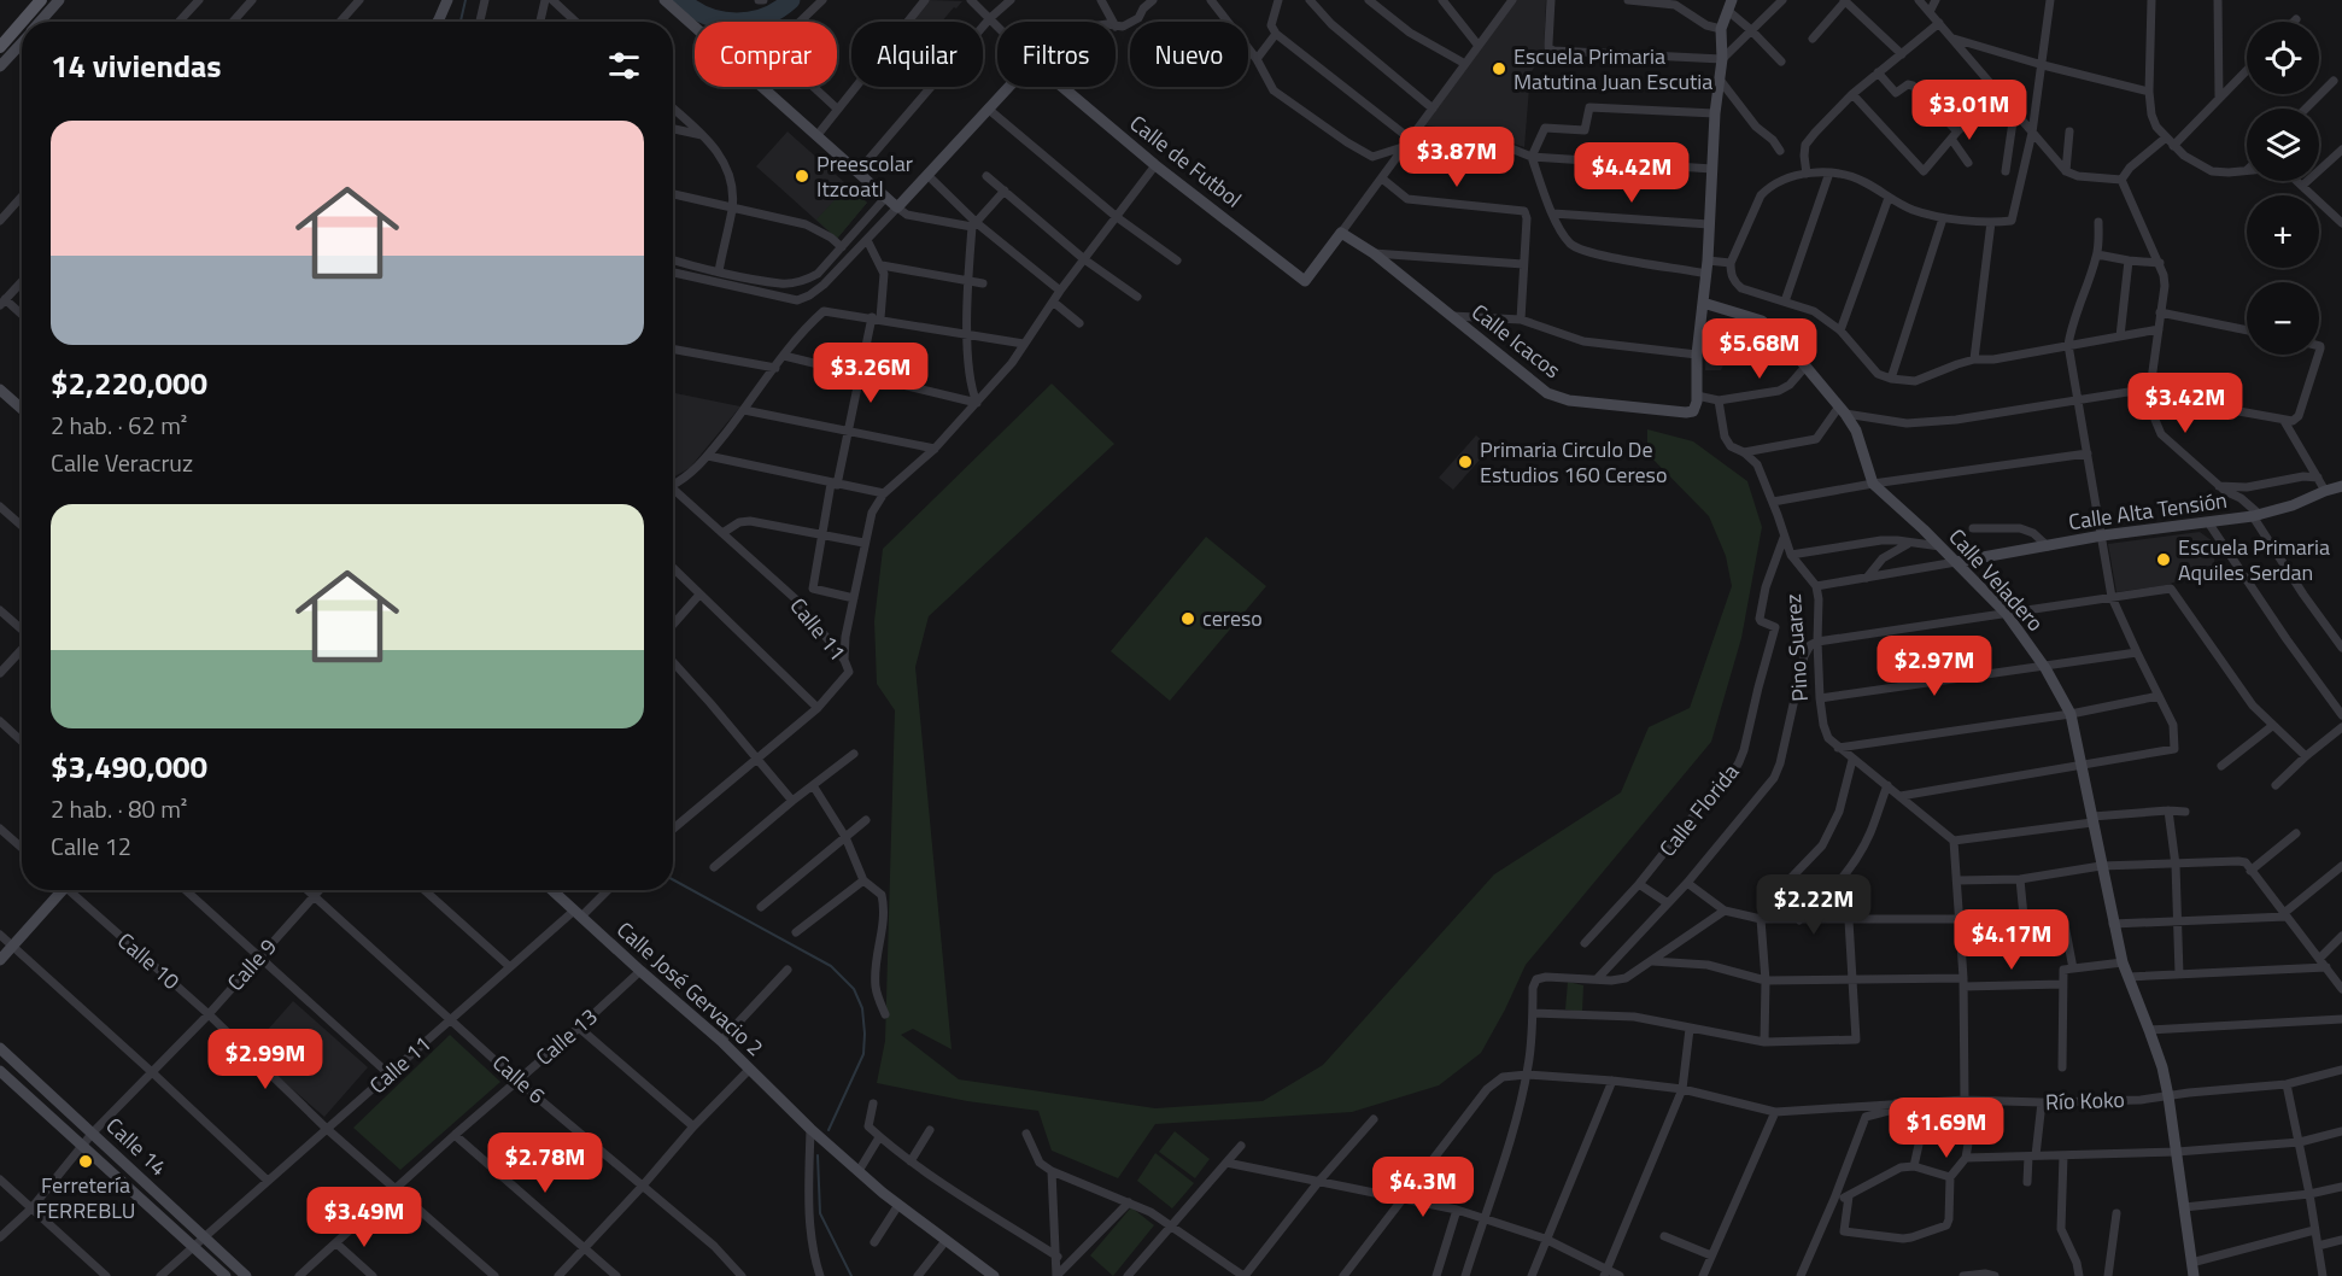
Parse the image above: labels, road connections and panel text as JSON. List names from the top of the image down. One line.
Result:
{"streets":{"main road":["Calle de Futbol","Calle Icacos","Calle Alta Tensión","Calle Veladero","Calle José Gervacio 2","Calle 14"],"street":["Calle 11","Pino Suarez","Calle Florida","Calle 10","Calle 9","Calle 13","Calle 6","Río Koko"]},"crossings":[["Calle de Futbol","Calle Icacos"],["Calle Alta Tensión","Calle Veladero"],["Calle Veladero","Río Koko"],["Calle 11","Calle 10"],["Calle 11","Calle José Gervacio 2"],["Calle 11","Calle 6"],["Calle 11","Calle 14"],["Pino Suarez","Calle Florida"],["Calle 10","Calle 9"],["Calle 10","Calle 13"],["Calle 9","Calle 6"],["Calle 9","Calle 14"],["Calle José Gervacio 2","Calle 13"],["Calle 13","Calle 6"]],"places":["Escuela Primaria Matutina Juan Escutia","Preescolar Itzcoatl","Primaria Circulo De Estudios 160 Cereso","Escuela Primaria Aquiles Serdan","cereso","Ferretería FERREBLU"],"page":{"map_buttons":["+","−"],"chip":["Comprar","Alquilar","Filtros","Nuevo"],"heading":"14 viviendas","price":["$3.01M","$3.87M","$4.42M","$5.68M","$3.26M","$3.42M","$2.97M","$2.22M","$4.17M","$2.99M","$1.69M","$2.78M","$4.3M","$3.49M"],"list":[{"name":"$2,220,000","note":"2 hab. · 62 m² · Calle Veracruz"},{"name":"$3,490,000","note":"2 hab. · 80 m² · Calle 12"}]}}
